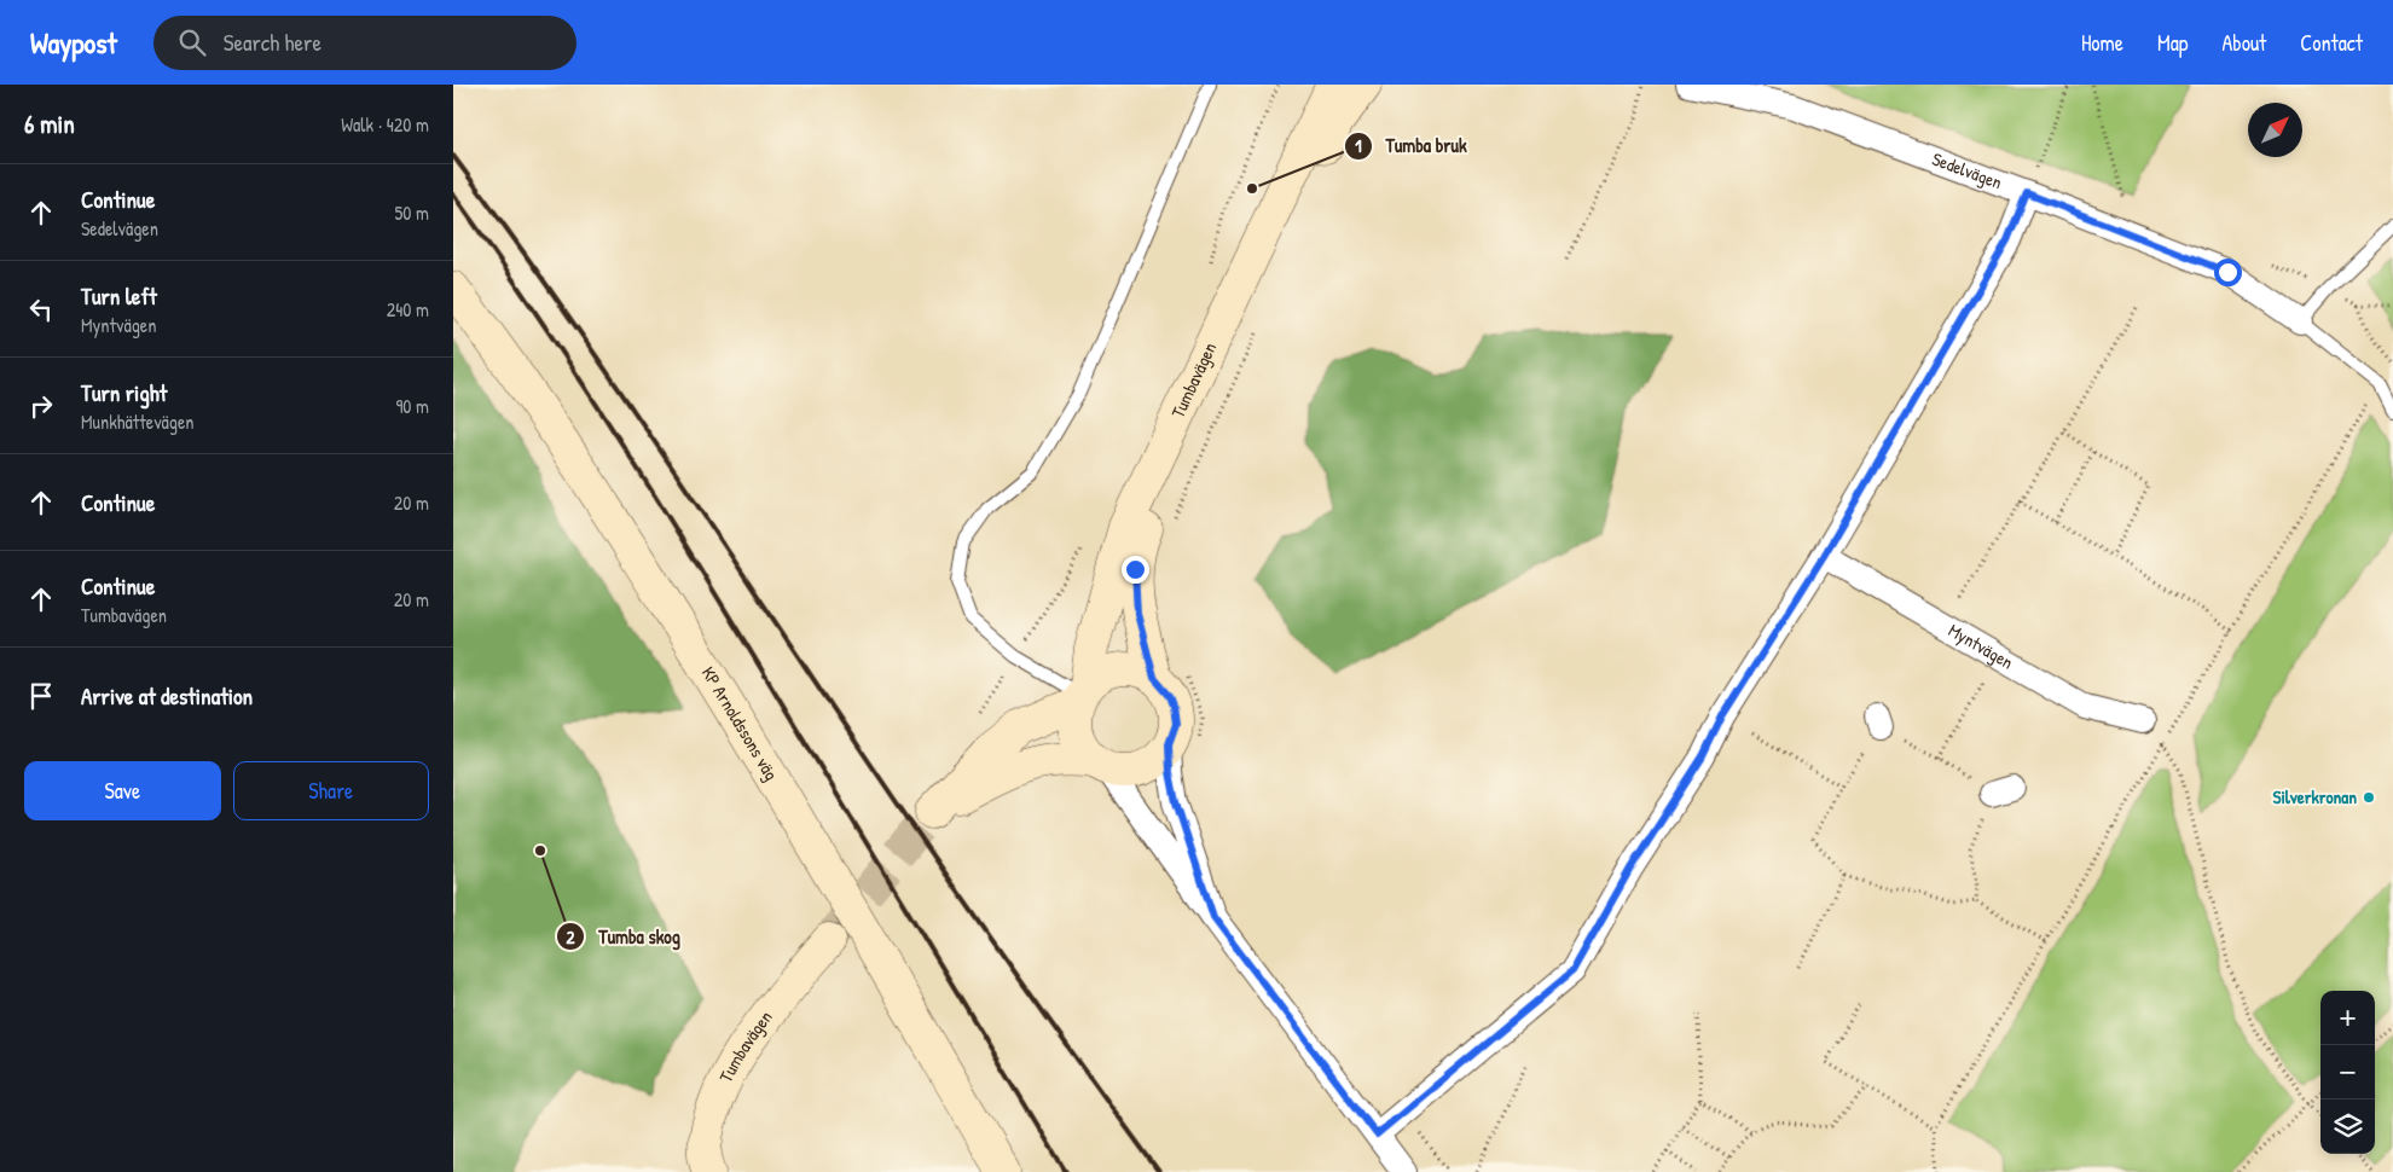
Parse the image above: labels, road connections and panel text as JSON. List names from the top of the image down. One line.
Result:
{"streets":{"main road":["Tumbavägen","KP Arnoldssons väg"],"street":["Sedelvägen","Myntvägen"]},"places":["Tumba bruk","Silverkronan","Tumba skog"],"north":"top right","page":{"header":"Waypost","search":"Search here","nav":["Home","Map","About","Contact"],"heading":["6 min","Walk · 420 m"],"list":[["Continue","Sedelvägen","50 m"],["Turn left","Myntvägen","240 m"],["Turn right","Munkhättevägen","90 m"],["Continue","20 m"],["Continue","Tumbavägen","20 m"],"Arrive at destination"],"buttons":["Save","Share"],"map_buttons":["+","−"]}}
